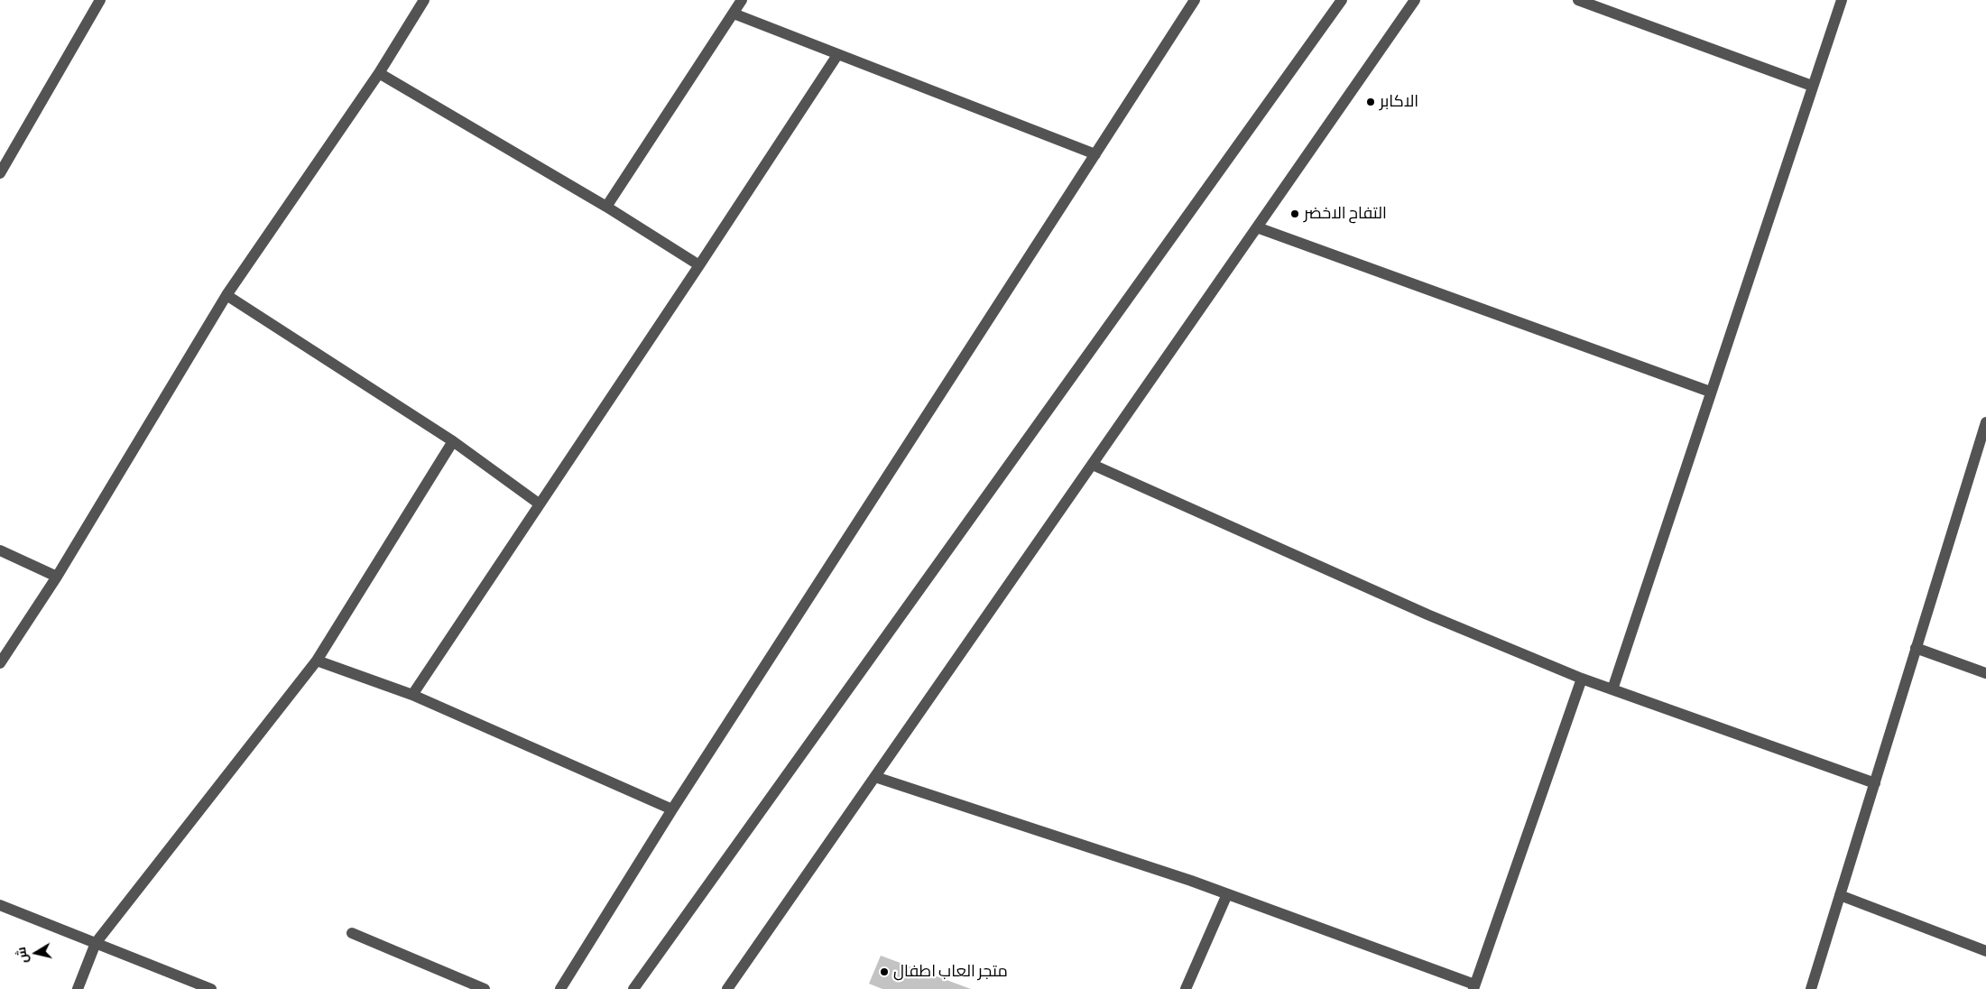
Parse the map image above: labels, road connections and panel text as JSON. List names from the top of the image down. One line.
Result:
{"places":["الاكابر","التفاح الاخضر","متجر العاب اطفال"],"north":"left"}
